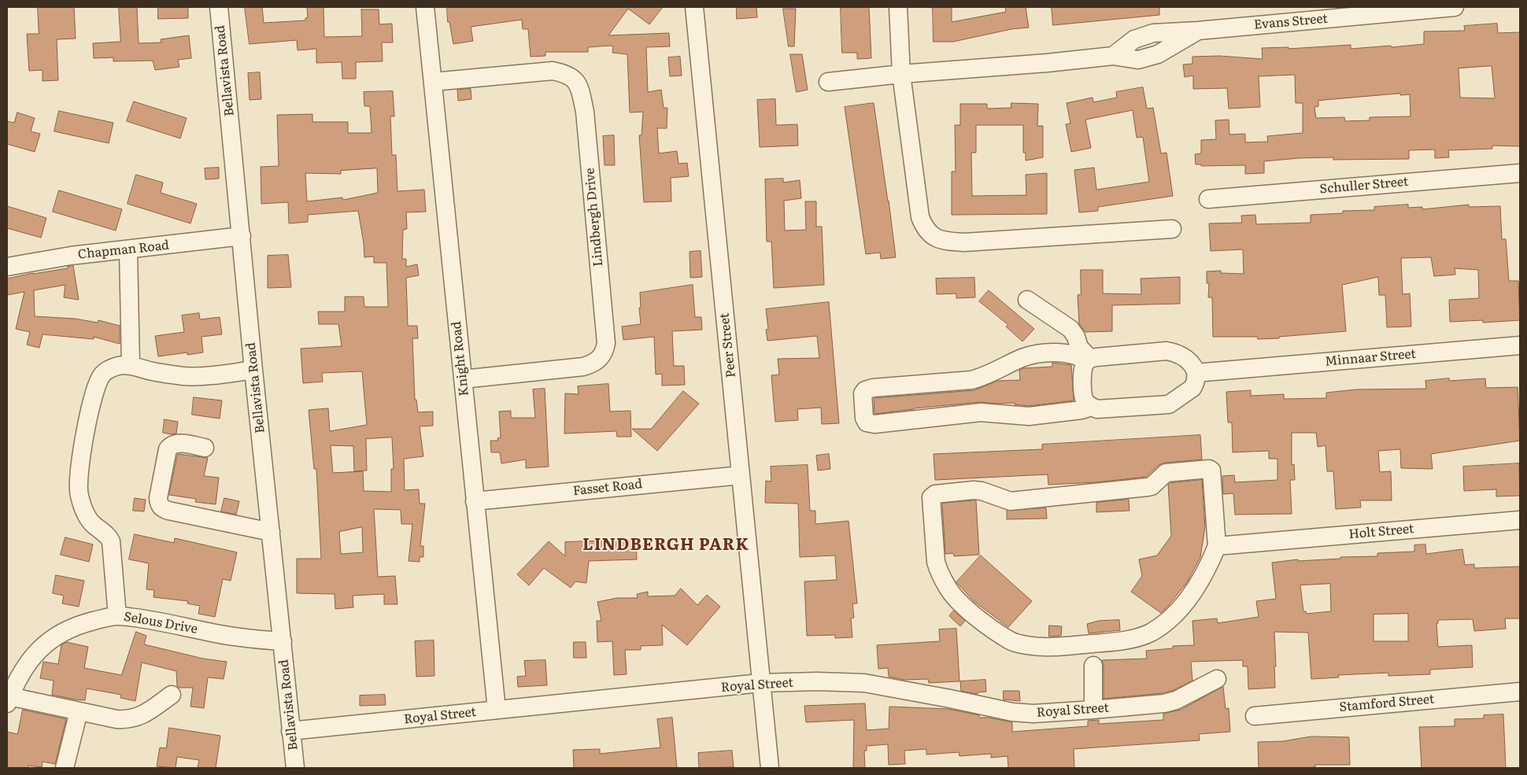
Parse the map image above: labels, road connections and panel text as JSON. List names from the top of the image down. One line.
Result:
{"streets":{"street":["Evans Street","Bellavista Road","Schuller Street","Lindbergh Drive","Chapman Road","Peer Street","Minnaar Street","Knight Road","Fasset Road","Holt Street","Selous Drive","Royal Street","Stamford Street"]},"crossings":[["Bellavista Road","Chapman Road"],["Bellavista Road","Selous Drive"],["Bellavista Road","Royal Street"],["Lindbergh Drive","Knight Road"],["Peer Street","Fasset Road"],["Peer Street","Royal Street"],["Knight Road","Fasset Road"],["Knight Road","Royal Street"]],"districts":["LINDBERGH PARK"]}
